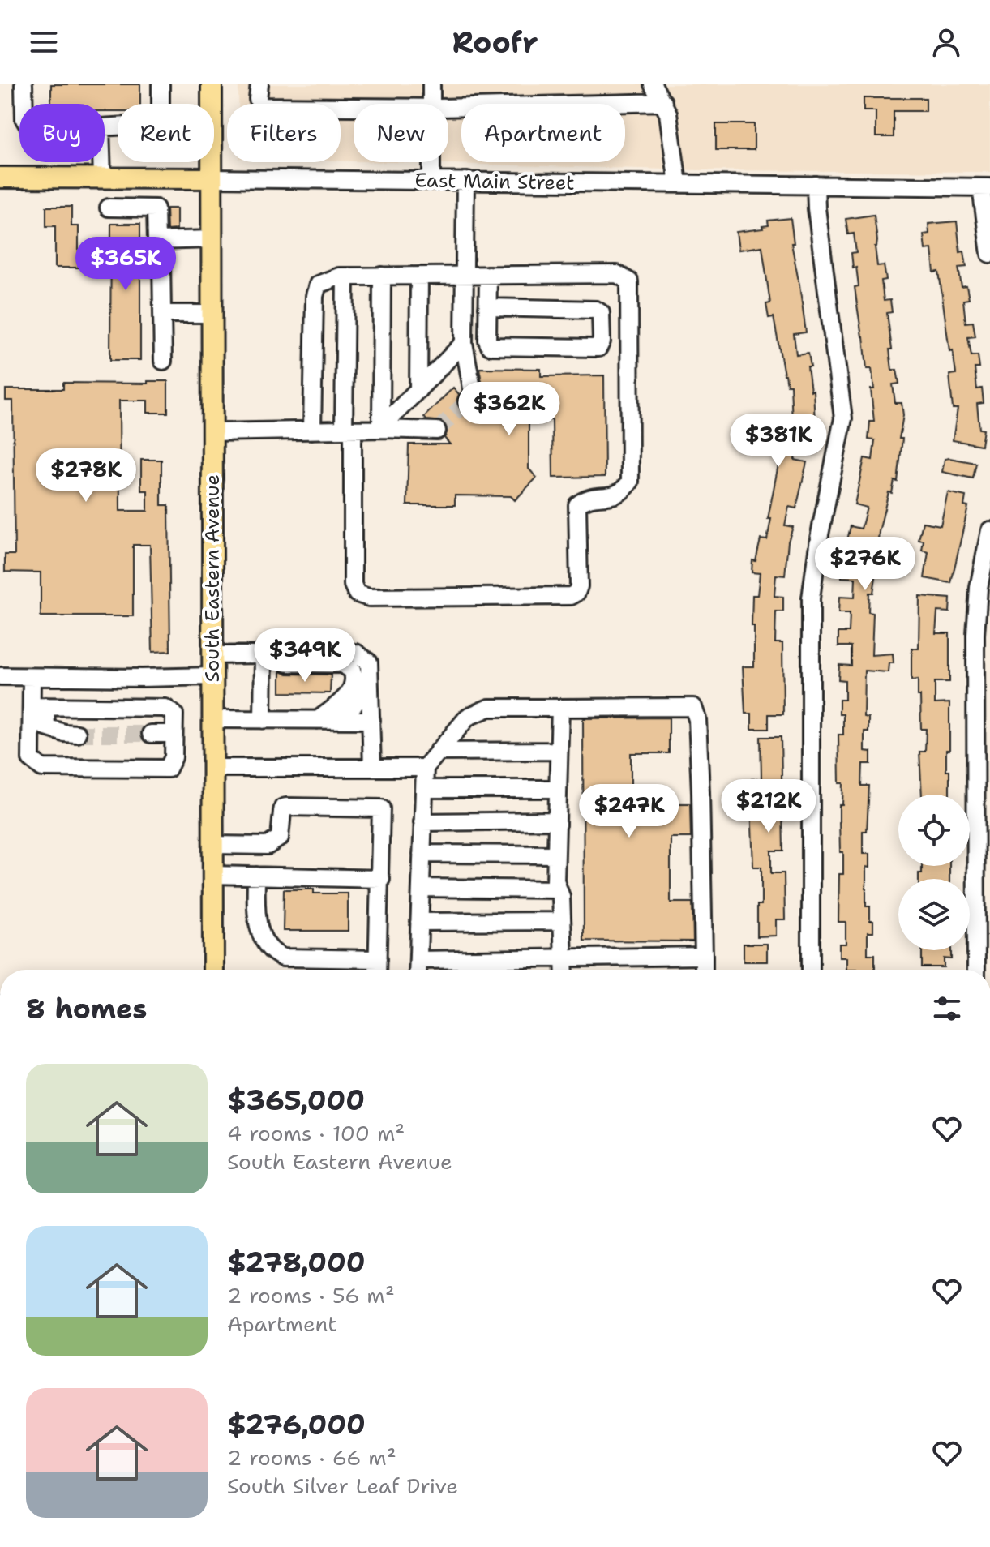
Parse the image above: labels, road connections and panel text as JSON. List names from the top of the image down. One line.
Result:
{"streets":{"main road":["East Main Street","South Eastern Avenue"]},"crossings":[["East Main Street","South Eastern Avenue"]],"page":{"header":"Roofr","chip":["Buy","Rent","Filters","New","Apartment"],"price":["$365K","$362K","$381K","$278K","$276K","$349K","$212K","$247K"],"heading":"8 homes","list":[{"name":"$365,000","note":"4 rooms · 100 m² · South Eastern Avenue"},{"name":"$278,000","note":"2 rooms · 56 m² · Apartment"},{"name":"$276,000","note":"2 rooms · 66 m² · South Silver Leaf Drive"}]}}
